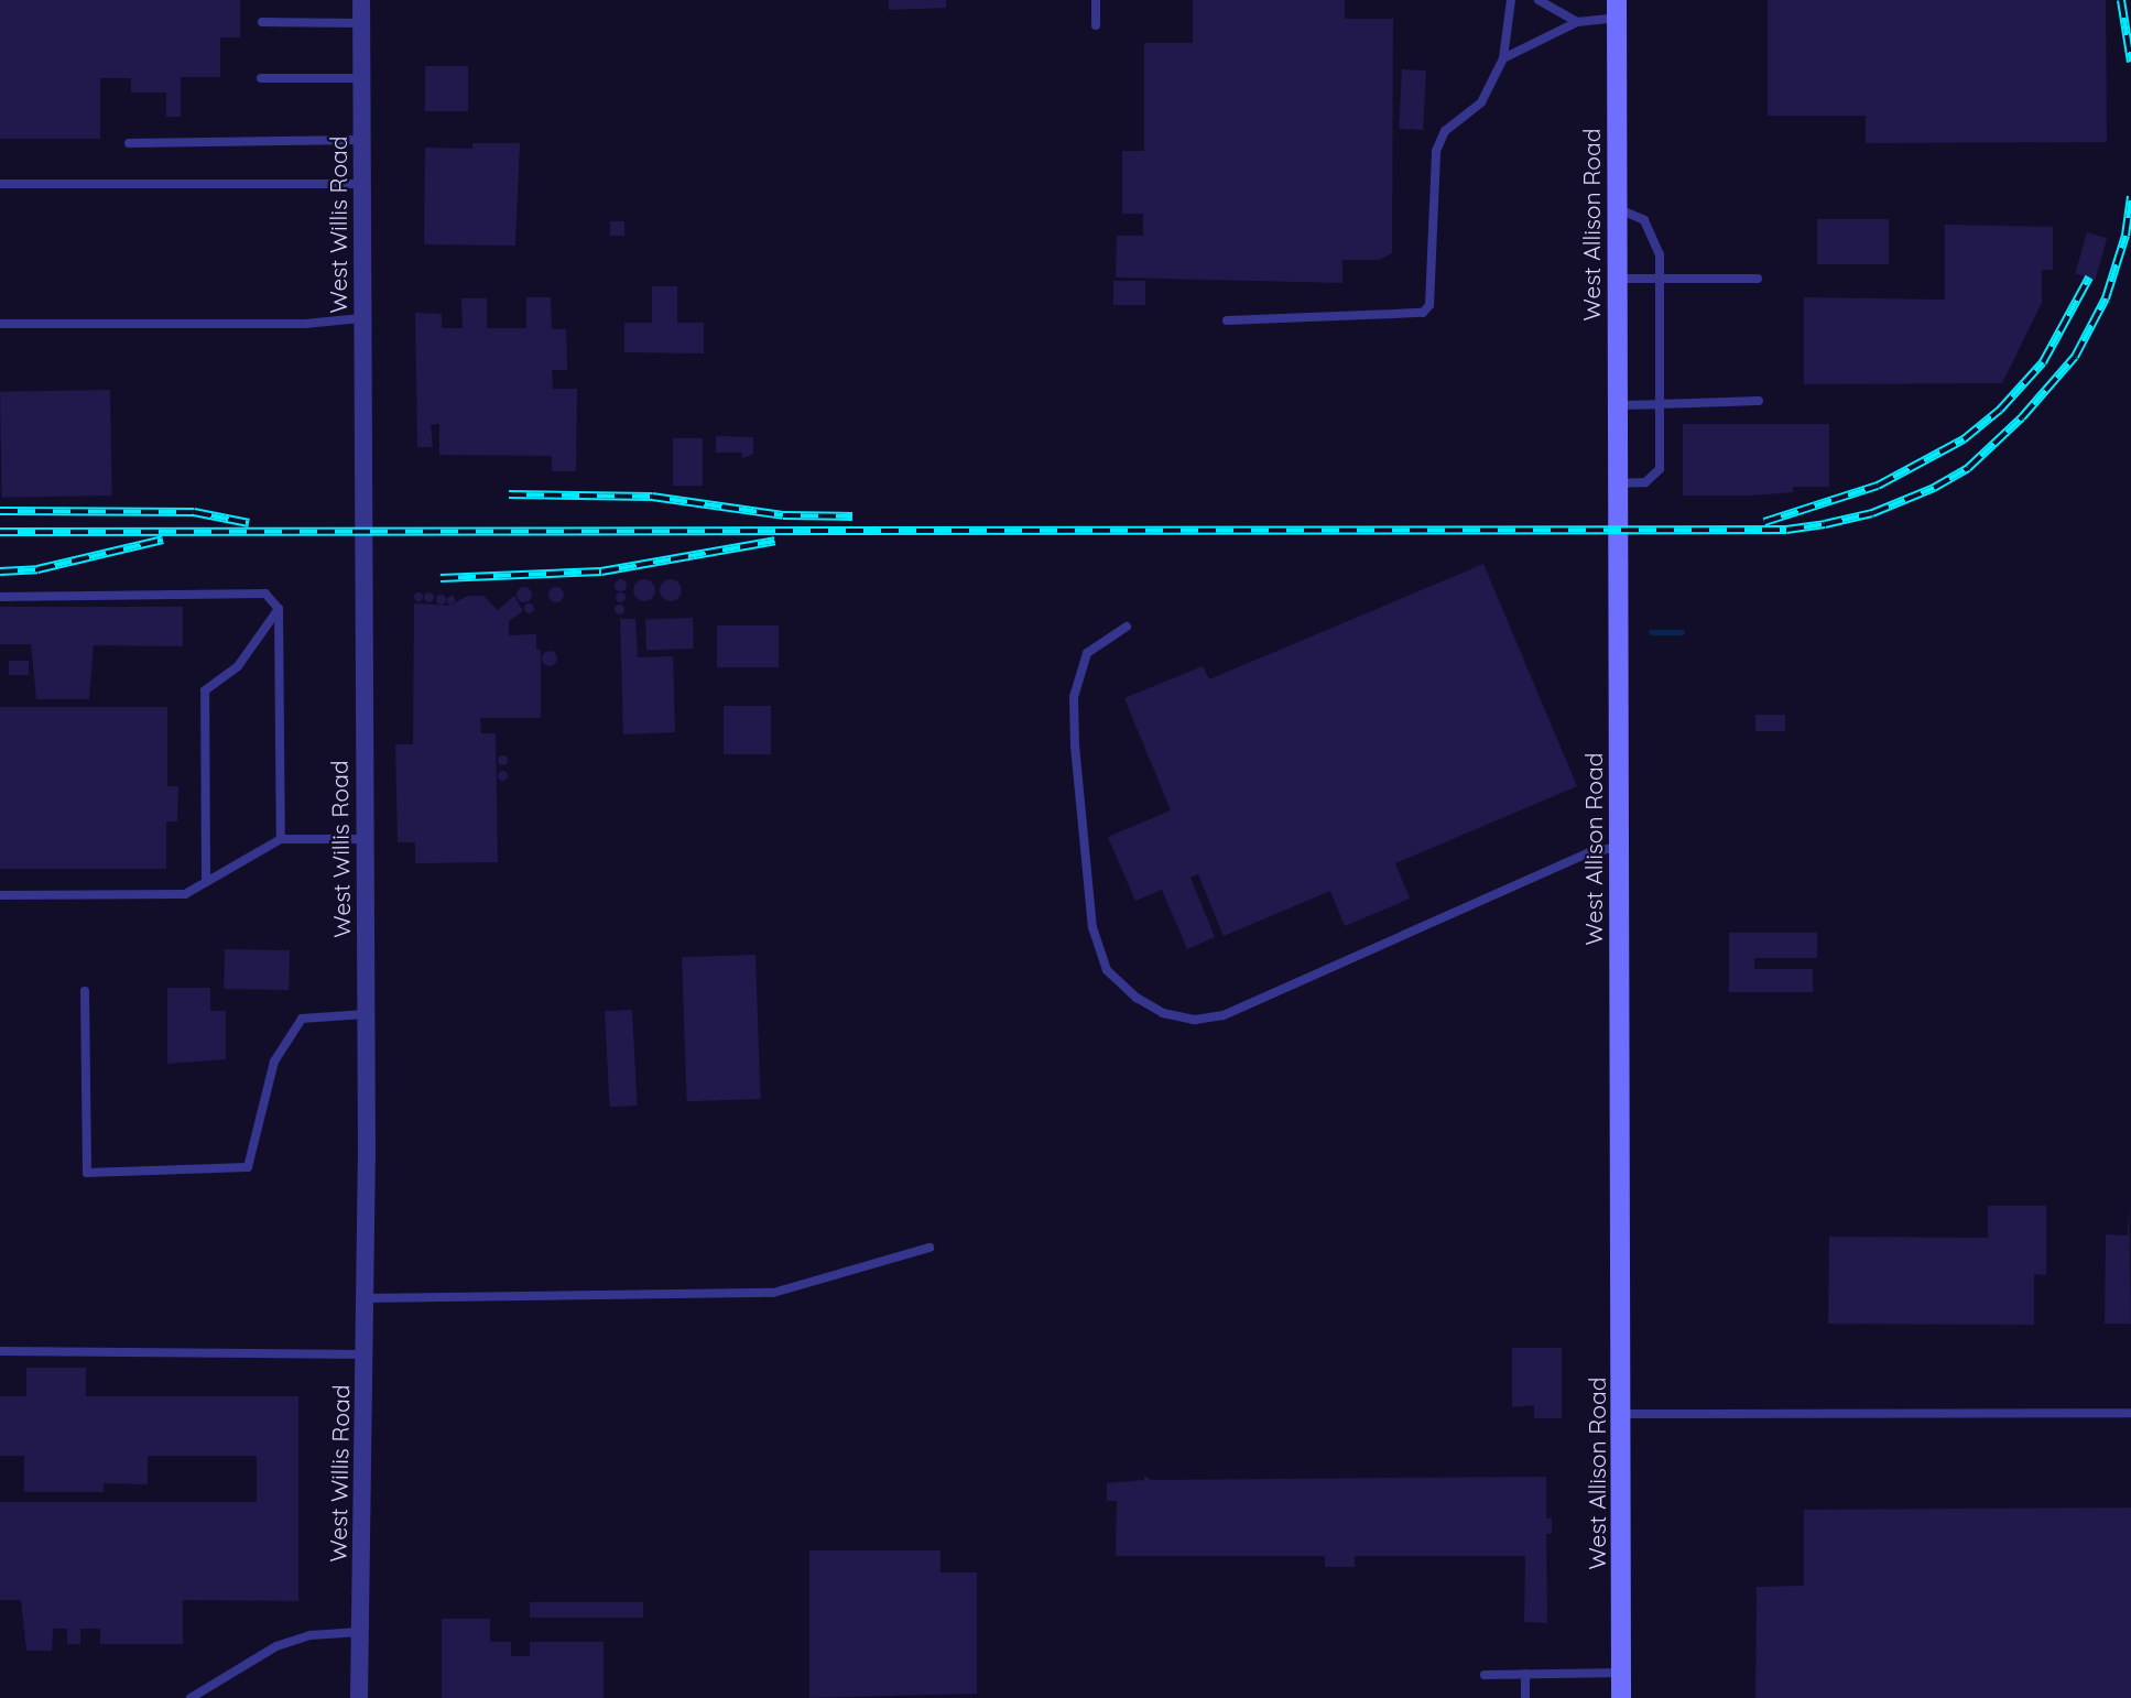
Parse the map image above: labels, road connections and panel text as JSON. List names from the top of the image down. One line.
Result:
{"streets":{"street":["West Willis Road","West Allison Road"]}}
